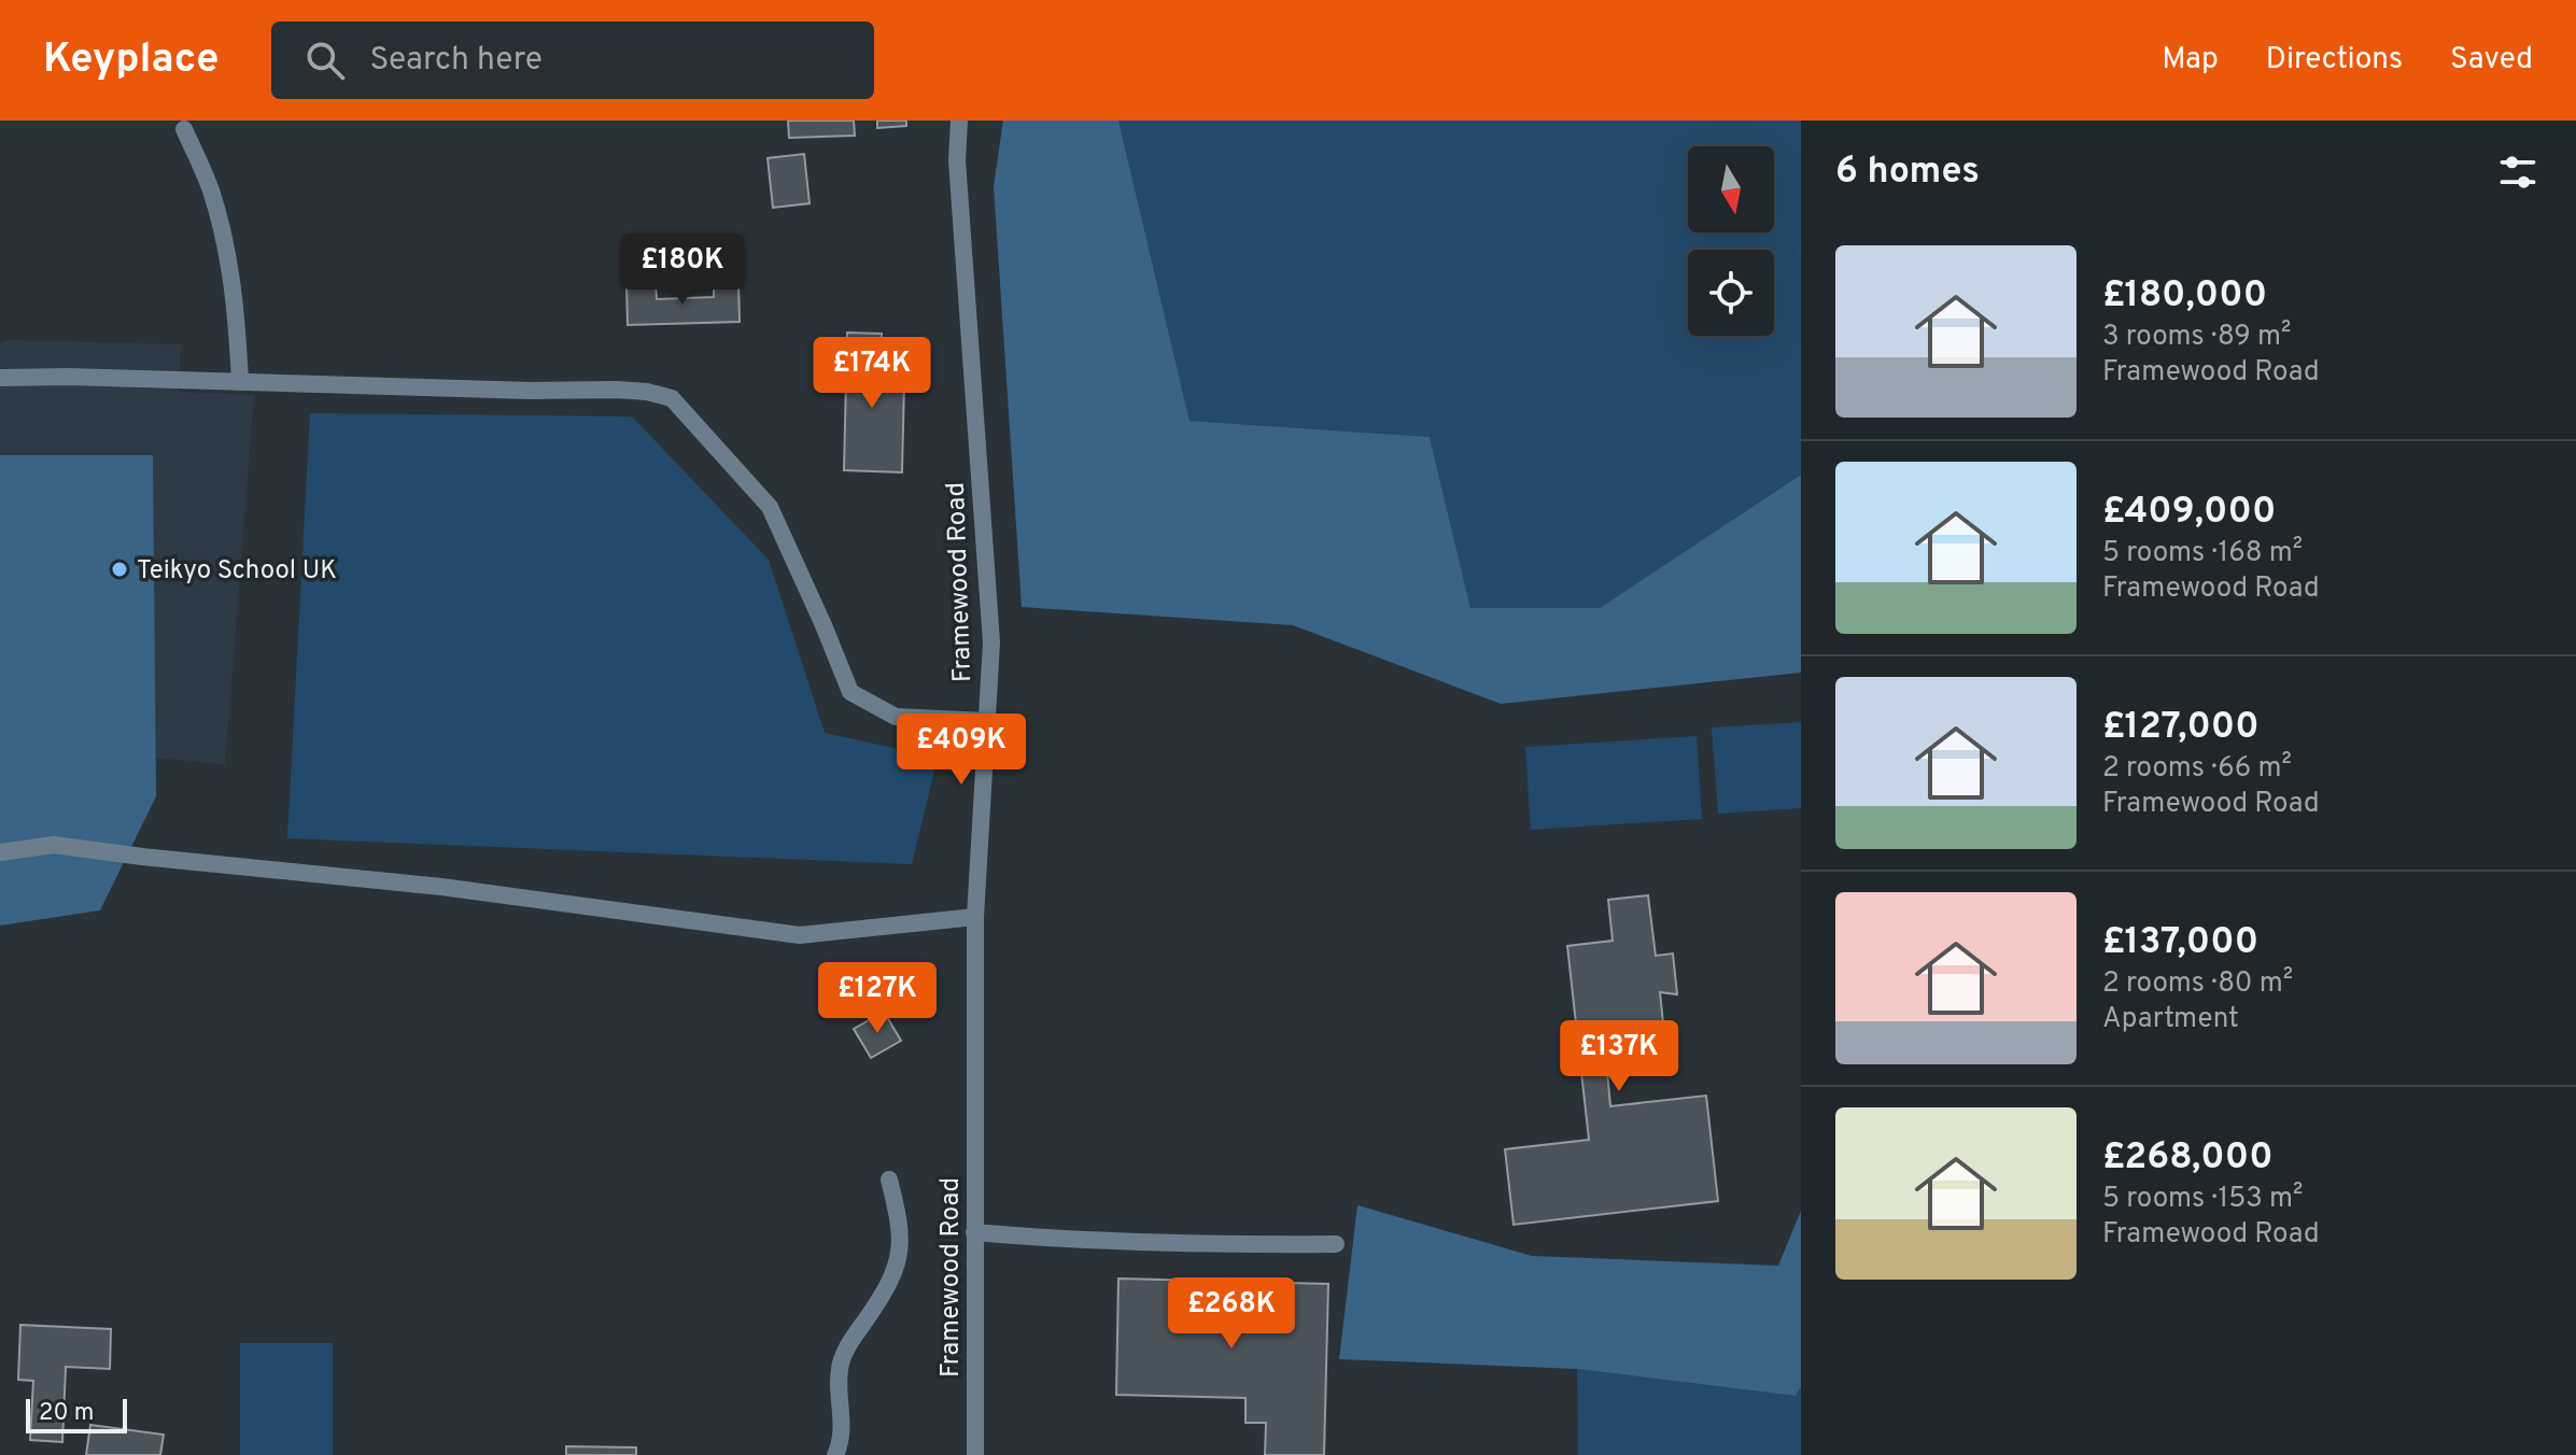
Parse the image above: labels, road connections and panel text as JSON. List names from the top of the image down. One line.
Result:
{"streets":{"street":["Framewood Road"]},"places":["Teikyo School UK"],"scale_bar":"20 m","north":"bottom","page":{"header":"Keyplace","search":"Search here","nav":["Map","Directions","Saved"],"heading":"6 homes","list":[{"name":"£180,000","note":"3 rooms · 89 m² · Framewood Road"},{"name":"£409,000","note":"5 rooms · 168 m² · Framewood Road"},{"name":"£127,000","note":"2 rooms · 66 m² · Framewood Road"},{"name":"£137,000","note":"2 rooms · 80 m² · Apartment"},{"name":"£268,000","note":"5 rooms · 153 m² · Framewood Road"}],"price":["£180K","£174K","£409K","£127K","£137K","£268K"],"scale":"20 m"}}
